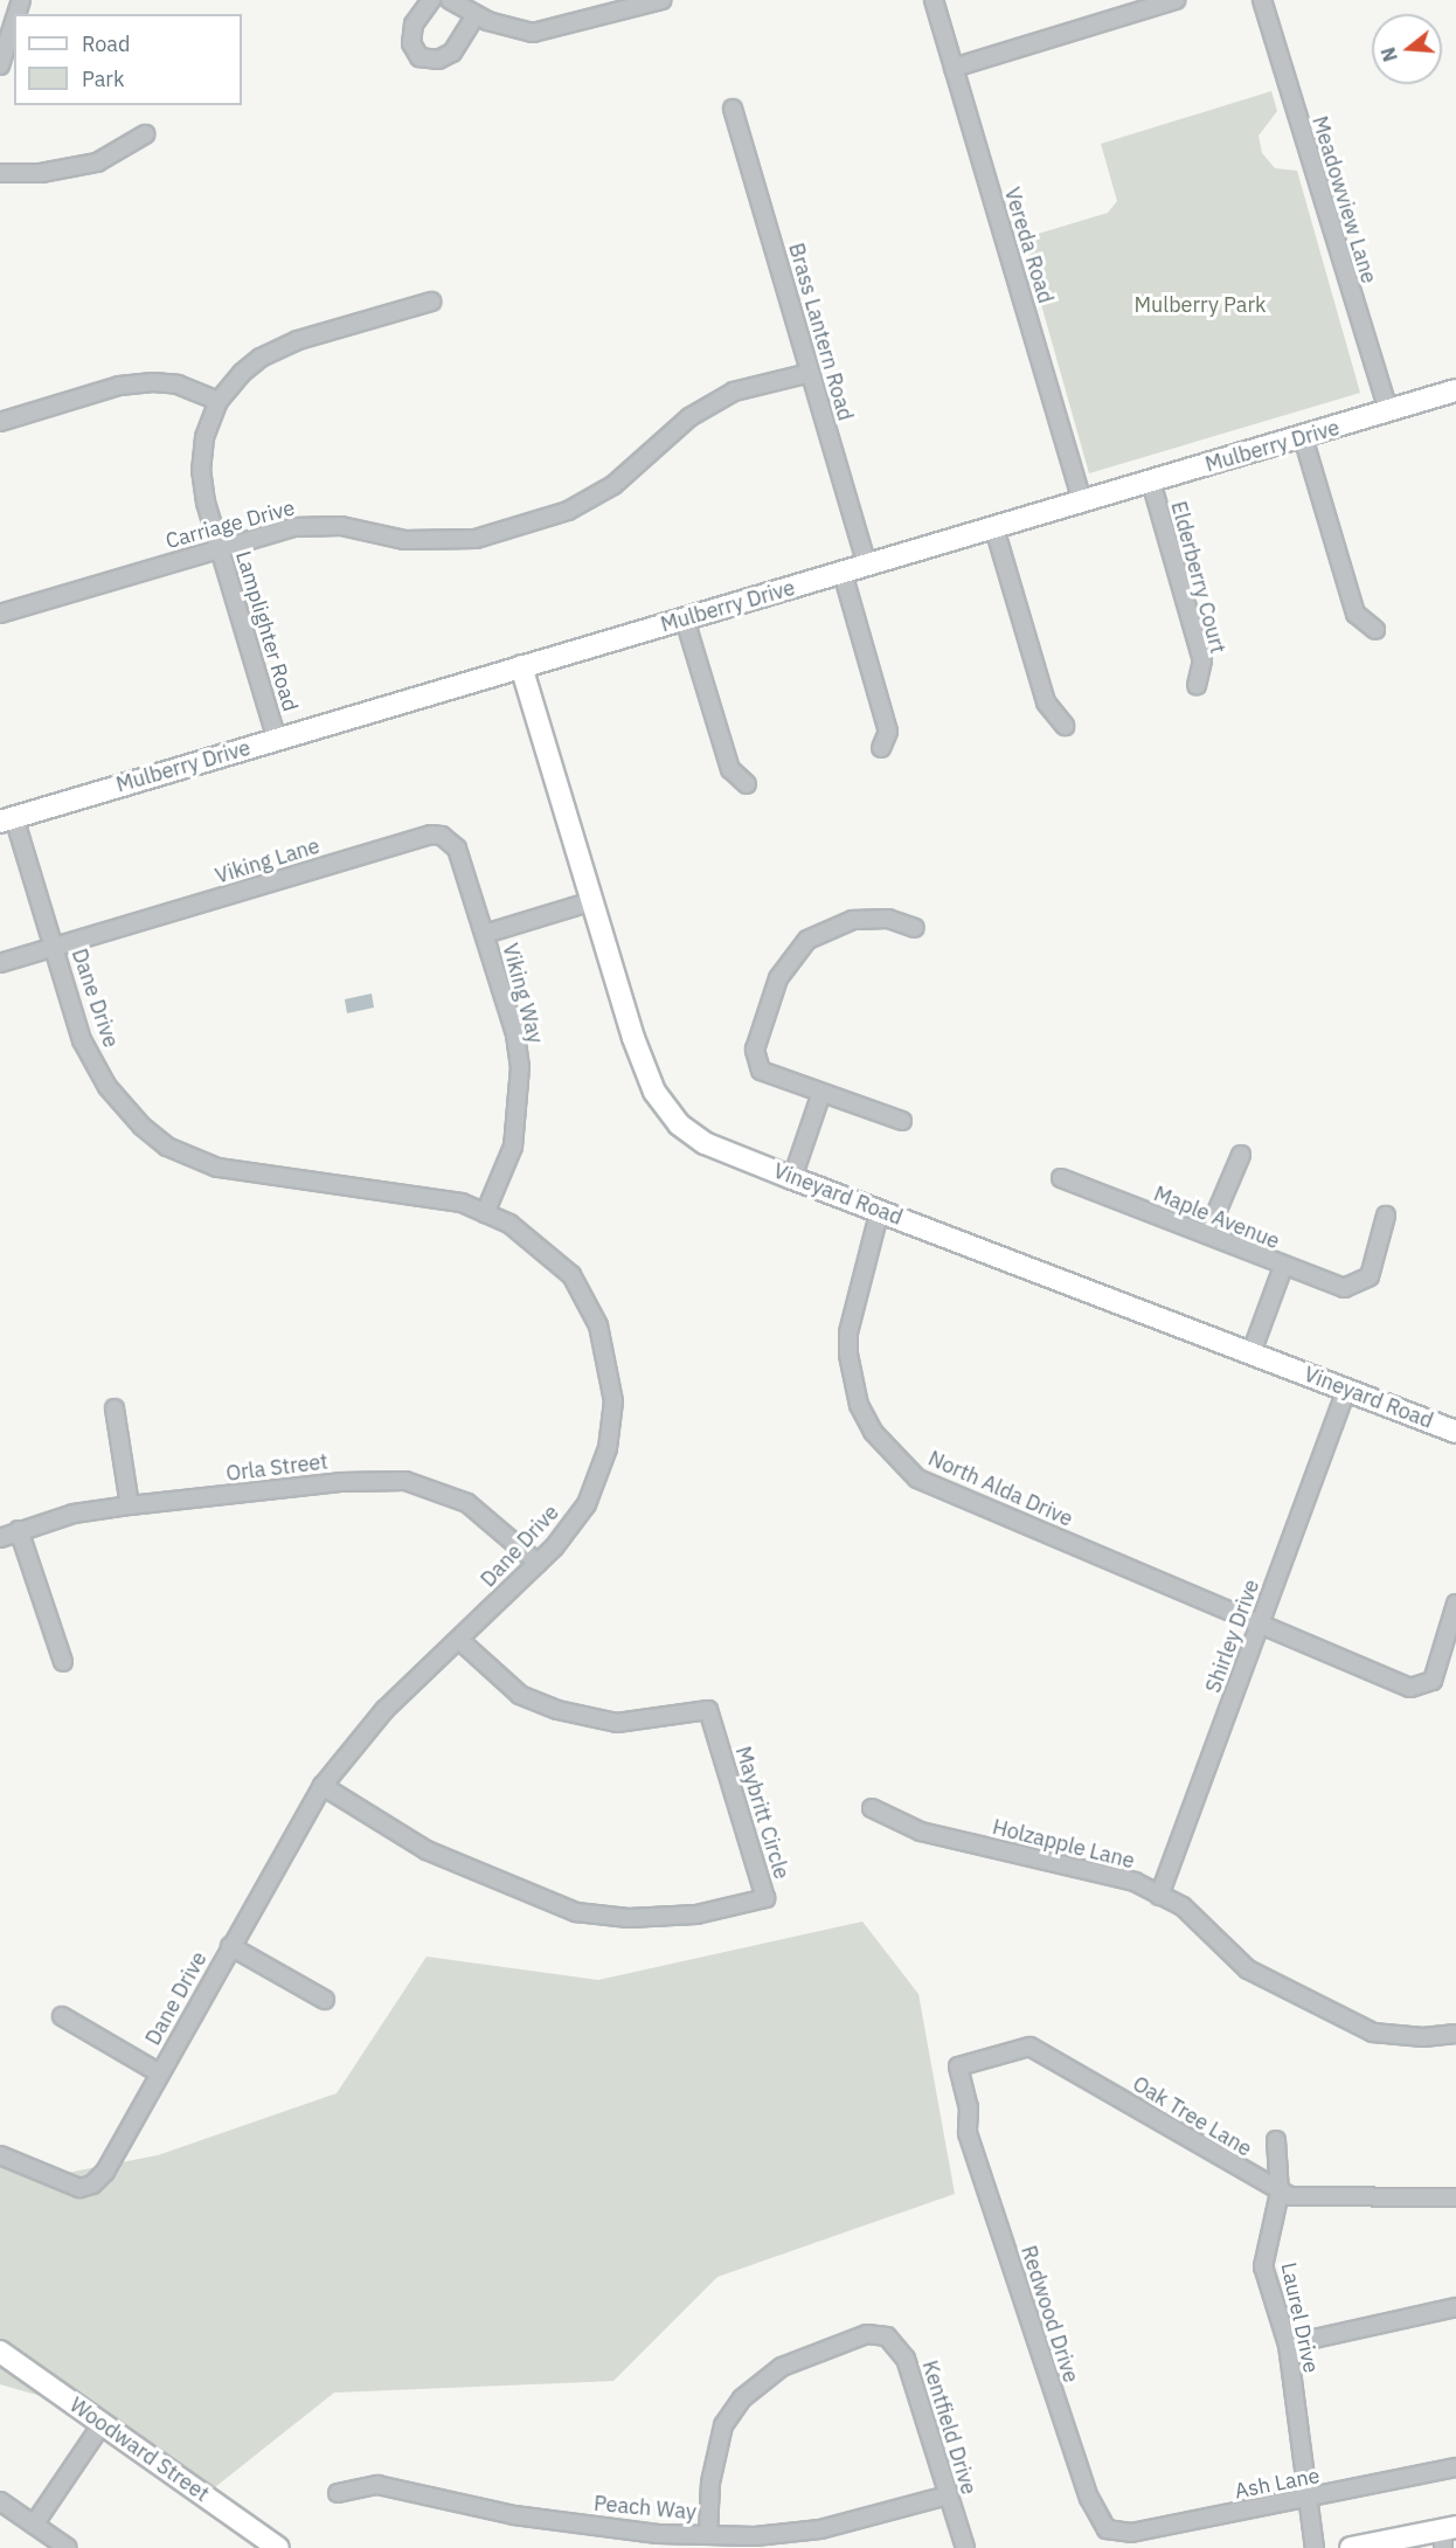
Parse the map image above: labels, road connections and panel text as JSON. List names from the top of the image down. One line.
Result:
{"streets":{"street":["Meadowview Lane","Vereda Road","Brass Lantern Road","Mulberry Drive","Carriage Drive","Elderberry Court","Lamplighter Road","Viking Lane","Viking Way","Dane Drive","Vineyard Road","Maple Avenue","Orla Street","North Alda Drive","Shirley Drive","Maybritt Circle","Holzapple Lane","Oak Tree Lane","Redwood Drive","Laurel Drive","Kentfield Drive","Woodward Street","Ash Lane","Peach Way"]},"crossings":[["Meadowview Lane","Mulberry Drive"],["Vereda Road","Mulberry Drive"],["Brass Lantern Road","Mulberry Drive"],["Brass Lantern Road","Carriage Drive"],["Mulberry Drive","Elderberry Court"],["Mulberry Drive","Lamplighter Road"],["Mulberry Drive","Dane Drive"],["Mulberry Drive","Vineyard Road"],["Carriage Drive","Lamplighter Road"],["Viking Lane","Viking Way"],["Viking Lane","Dane Drive"],["Viking Way","Dane Drive"],["Viking Way","Vineyard Road"],["Dane Drive","Orla Street"],["Dane Drive","Maybritt Circle"],["Vineyard Road","North Alda Drive"],["Vineyard Road","Shirley Drive"],["North Alda Drive","Shirley Drive"],["Shirley Drive","Holzapple Lane"],["Oak Tree Lane","Redwood Drive"],["Oak Tree Lane","Laurel Drive"],["Redwood Drive","Ash Lane"],["Laurel Drive","Ash Lane"],["Kentfield Drive","Peach Way"]],"parks":["Mulberry Park"],"legend":["Road","Park"],"north":"left"}
